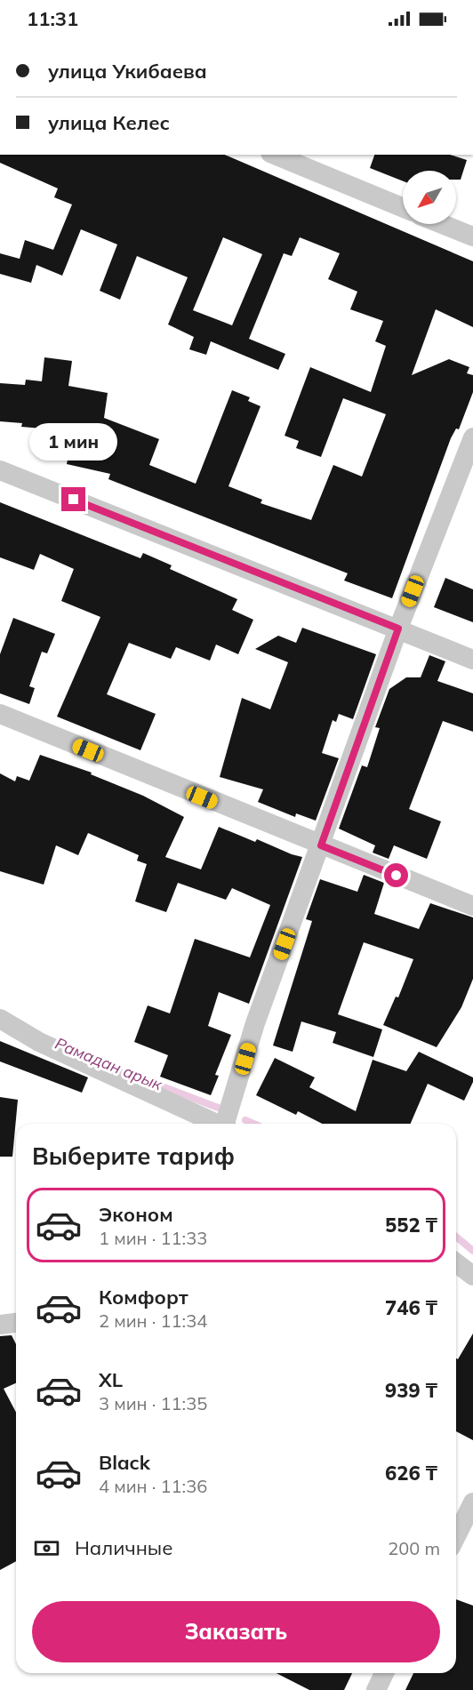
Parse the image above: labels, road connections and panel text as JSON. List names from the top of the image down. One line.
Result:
{"water":["Рамадан арык"],"north":"bottom left","page":{"status":"11:31","banner":["улица Укибаева","улица Келес"],"bubble":"1 мин","heading":"Выберите тариф","list":[{"name":"Эконом","note":"1 мин · 11:33","value":"552 ₸"},{"name":"Комфорт","note":"2 мин · 11:34","value":"746 ₸"},{"name":"XL","note":"3 мин · 11:35","value":"939 ₸"},{"name":"Black","note":"4 мин · 11:36","value":"626 ₸"}],"pay":["Наличные","200 m"],"buttons":"Заказать"}}
